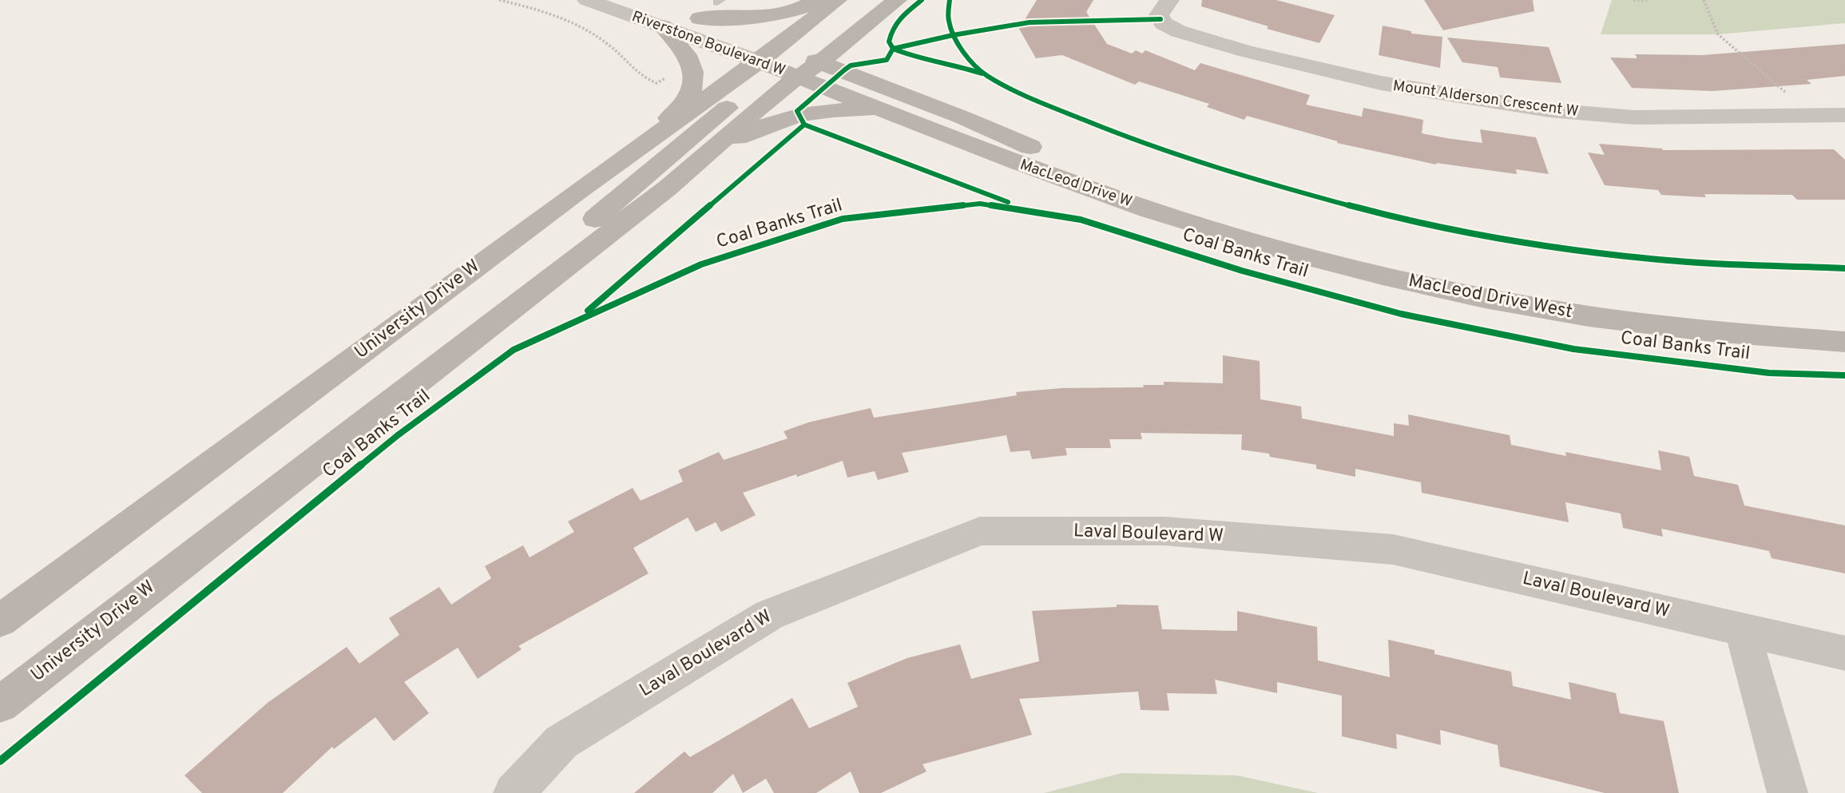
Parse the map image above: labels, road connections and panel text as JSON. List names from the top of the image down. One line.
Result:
{"streets":{"main road":["Riverstone Boulevard W","MacLeod Drive W","MacLeod Drive West","University Drive W"],"street":["Mount Alderson Crescent W","Laval Boulevard W"],"cycle path":["Coal Banks Trail"]},"crossings":[["Riverstone Boulevard W","MacLeod Drive W"],["Riverstone Boulevard W","University Drive W"],["MacLeod Drive W","MacLeod Drive West"],["MacLeod Drive W","University Drive W"]]}
